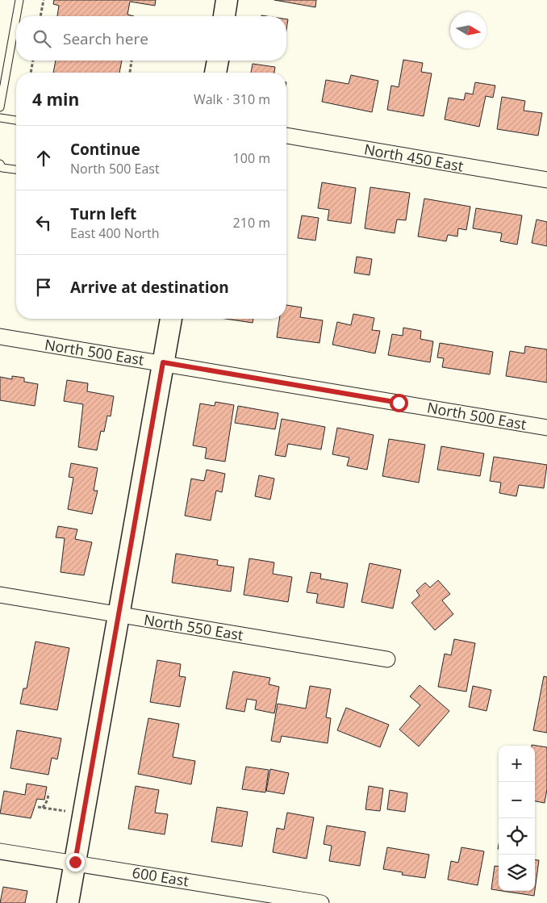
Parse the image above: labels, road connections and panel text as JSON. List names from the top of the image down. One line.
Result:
{"streets":{"street":["North 450 East","North 500 East","North 550 East","600 East"]},"north":"right","page":{"search":"Search here","heading":["4 min","Walk · 310 m"],"list":[["Continue","North 500 East","100 m"],["Turn left","East 400 North","210 m"],"Arrive at destination"],"map_buttons":["+","−"]}}
